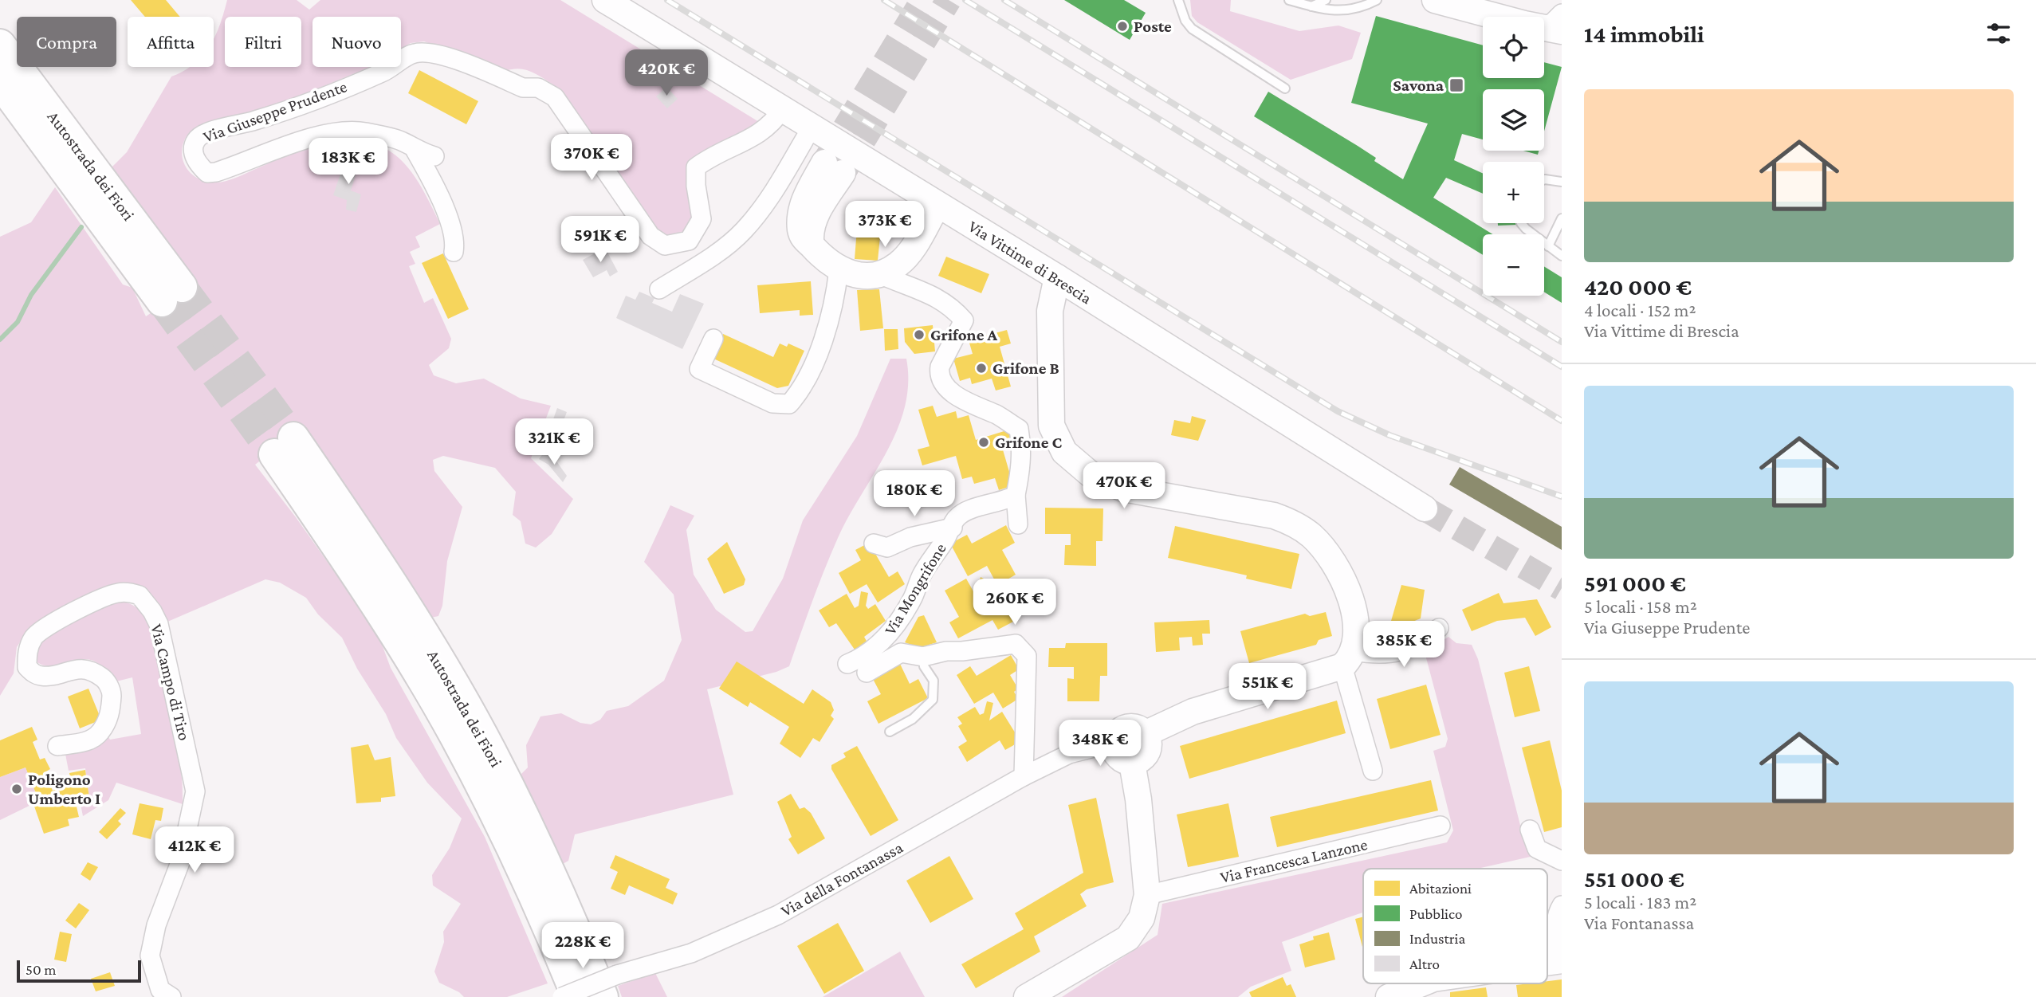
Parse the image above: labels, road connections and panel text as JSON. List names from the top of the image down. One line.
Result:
{"streets":{"highway":["Autostrada dei Fiori"],"street":["Via Giuseppe Prudente","Via Vittime di Brescia","Via Mongrifone","Via Campo di Tiro","Via Francesca Lanzone","Via della Fontanassa"]},"crossings":[["Via Giuseppe Prudente","Via Vittime di Brescia"],["Autostrada dei Fiori","Via della Fontanassa"],["Via Mongrifone","Via della Fontanassa"]],"places":{"other":["Poste","Grifone A","Grifone B","Grifone C","Poligono Umberto I"],"transit":["Savona"]},"legend":["Abitazioni","Pubblico","Industria","Altro"],"scale_bar":"50 m","page":{"heading":"14 immobili","map_buttons":["+","−"],"chip":["Compra","Affitta","Filtri","Nuovo"],"price":["420K €","370K €","183K €","373K €","591K €","321K €","470K €","180K €","260K €","385K €","551K €","348K €","412K €","228K €"],"list":[{"name":"420 000 €","note":"4 locali · 152 m² · Via Vittime di Brescia"},{"name":"591 000 €","note":"5 locali · 158 m² · Via Giuseppe Prudente"},{"name":"551 000 €","note":"5 locali · 183 m² · Via Fontanassa"}],"scale":"50 m"}}
